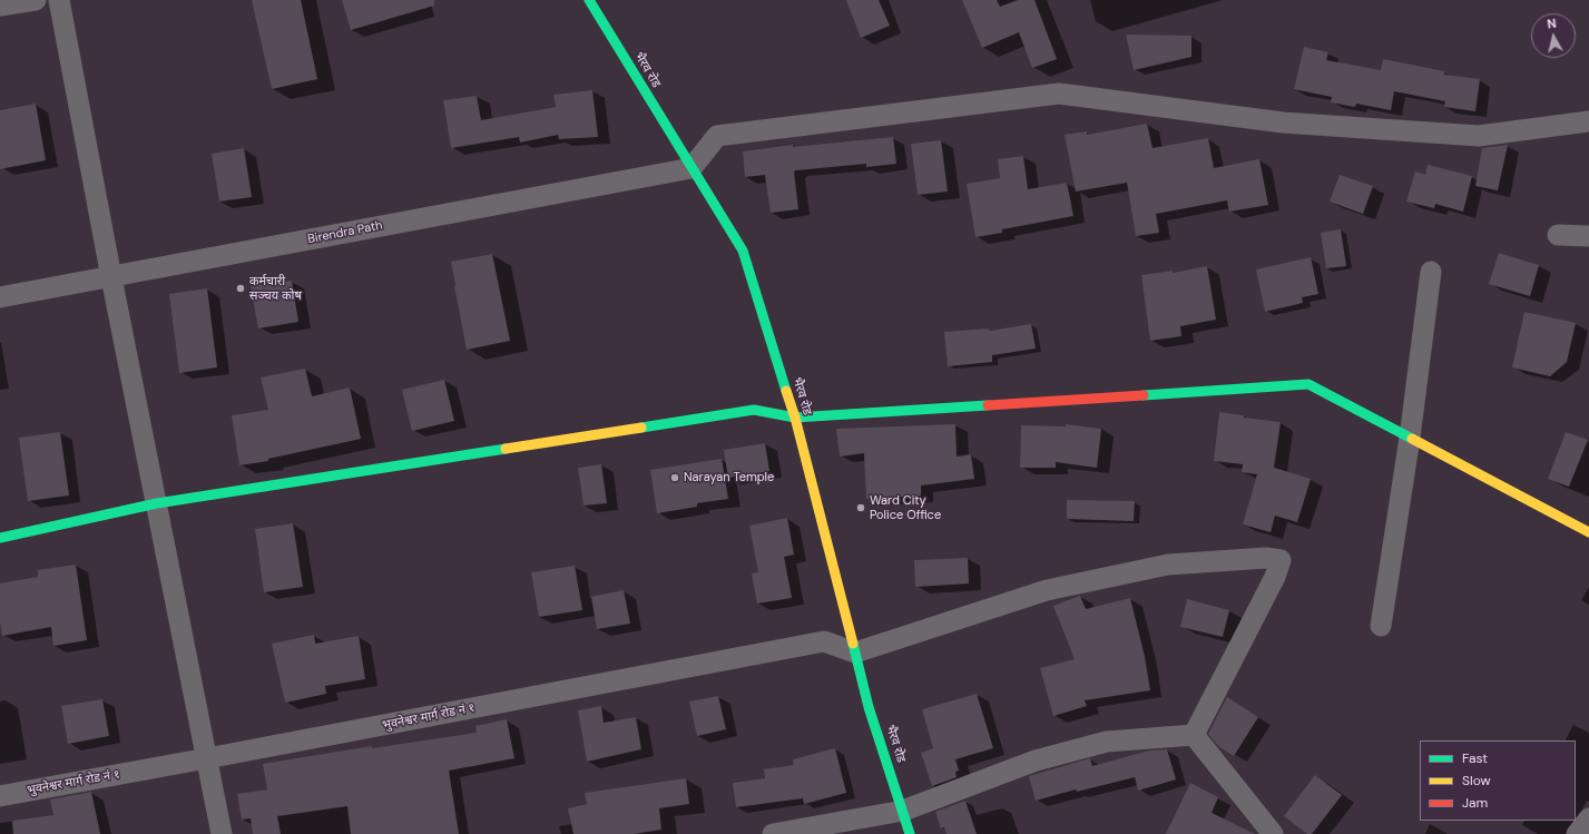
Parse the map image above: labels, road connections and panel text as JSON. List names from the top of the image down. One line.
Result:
{"streets":{"street":["भैरव रोड","Birendra Path","भुवनेश्वर मार्ग रोड नं १"]},"crossings":[["भैरव रोड","Birendra Path"],["भैरव रोड","भुवनेश्वर मार्ग रोड नं १"]],"places":["कर्मचारी सञ्चय कोष","Narayan Temple","Ward City Police Office"],"legend":["Fast","Slow","Jam"],"north":"top"}
